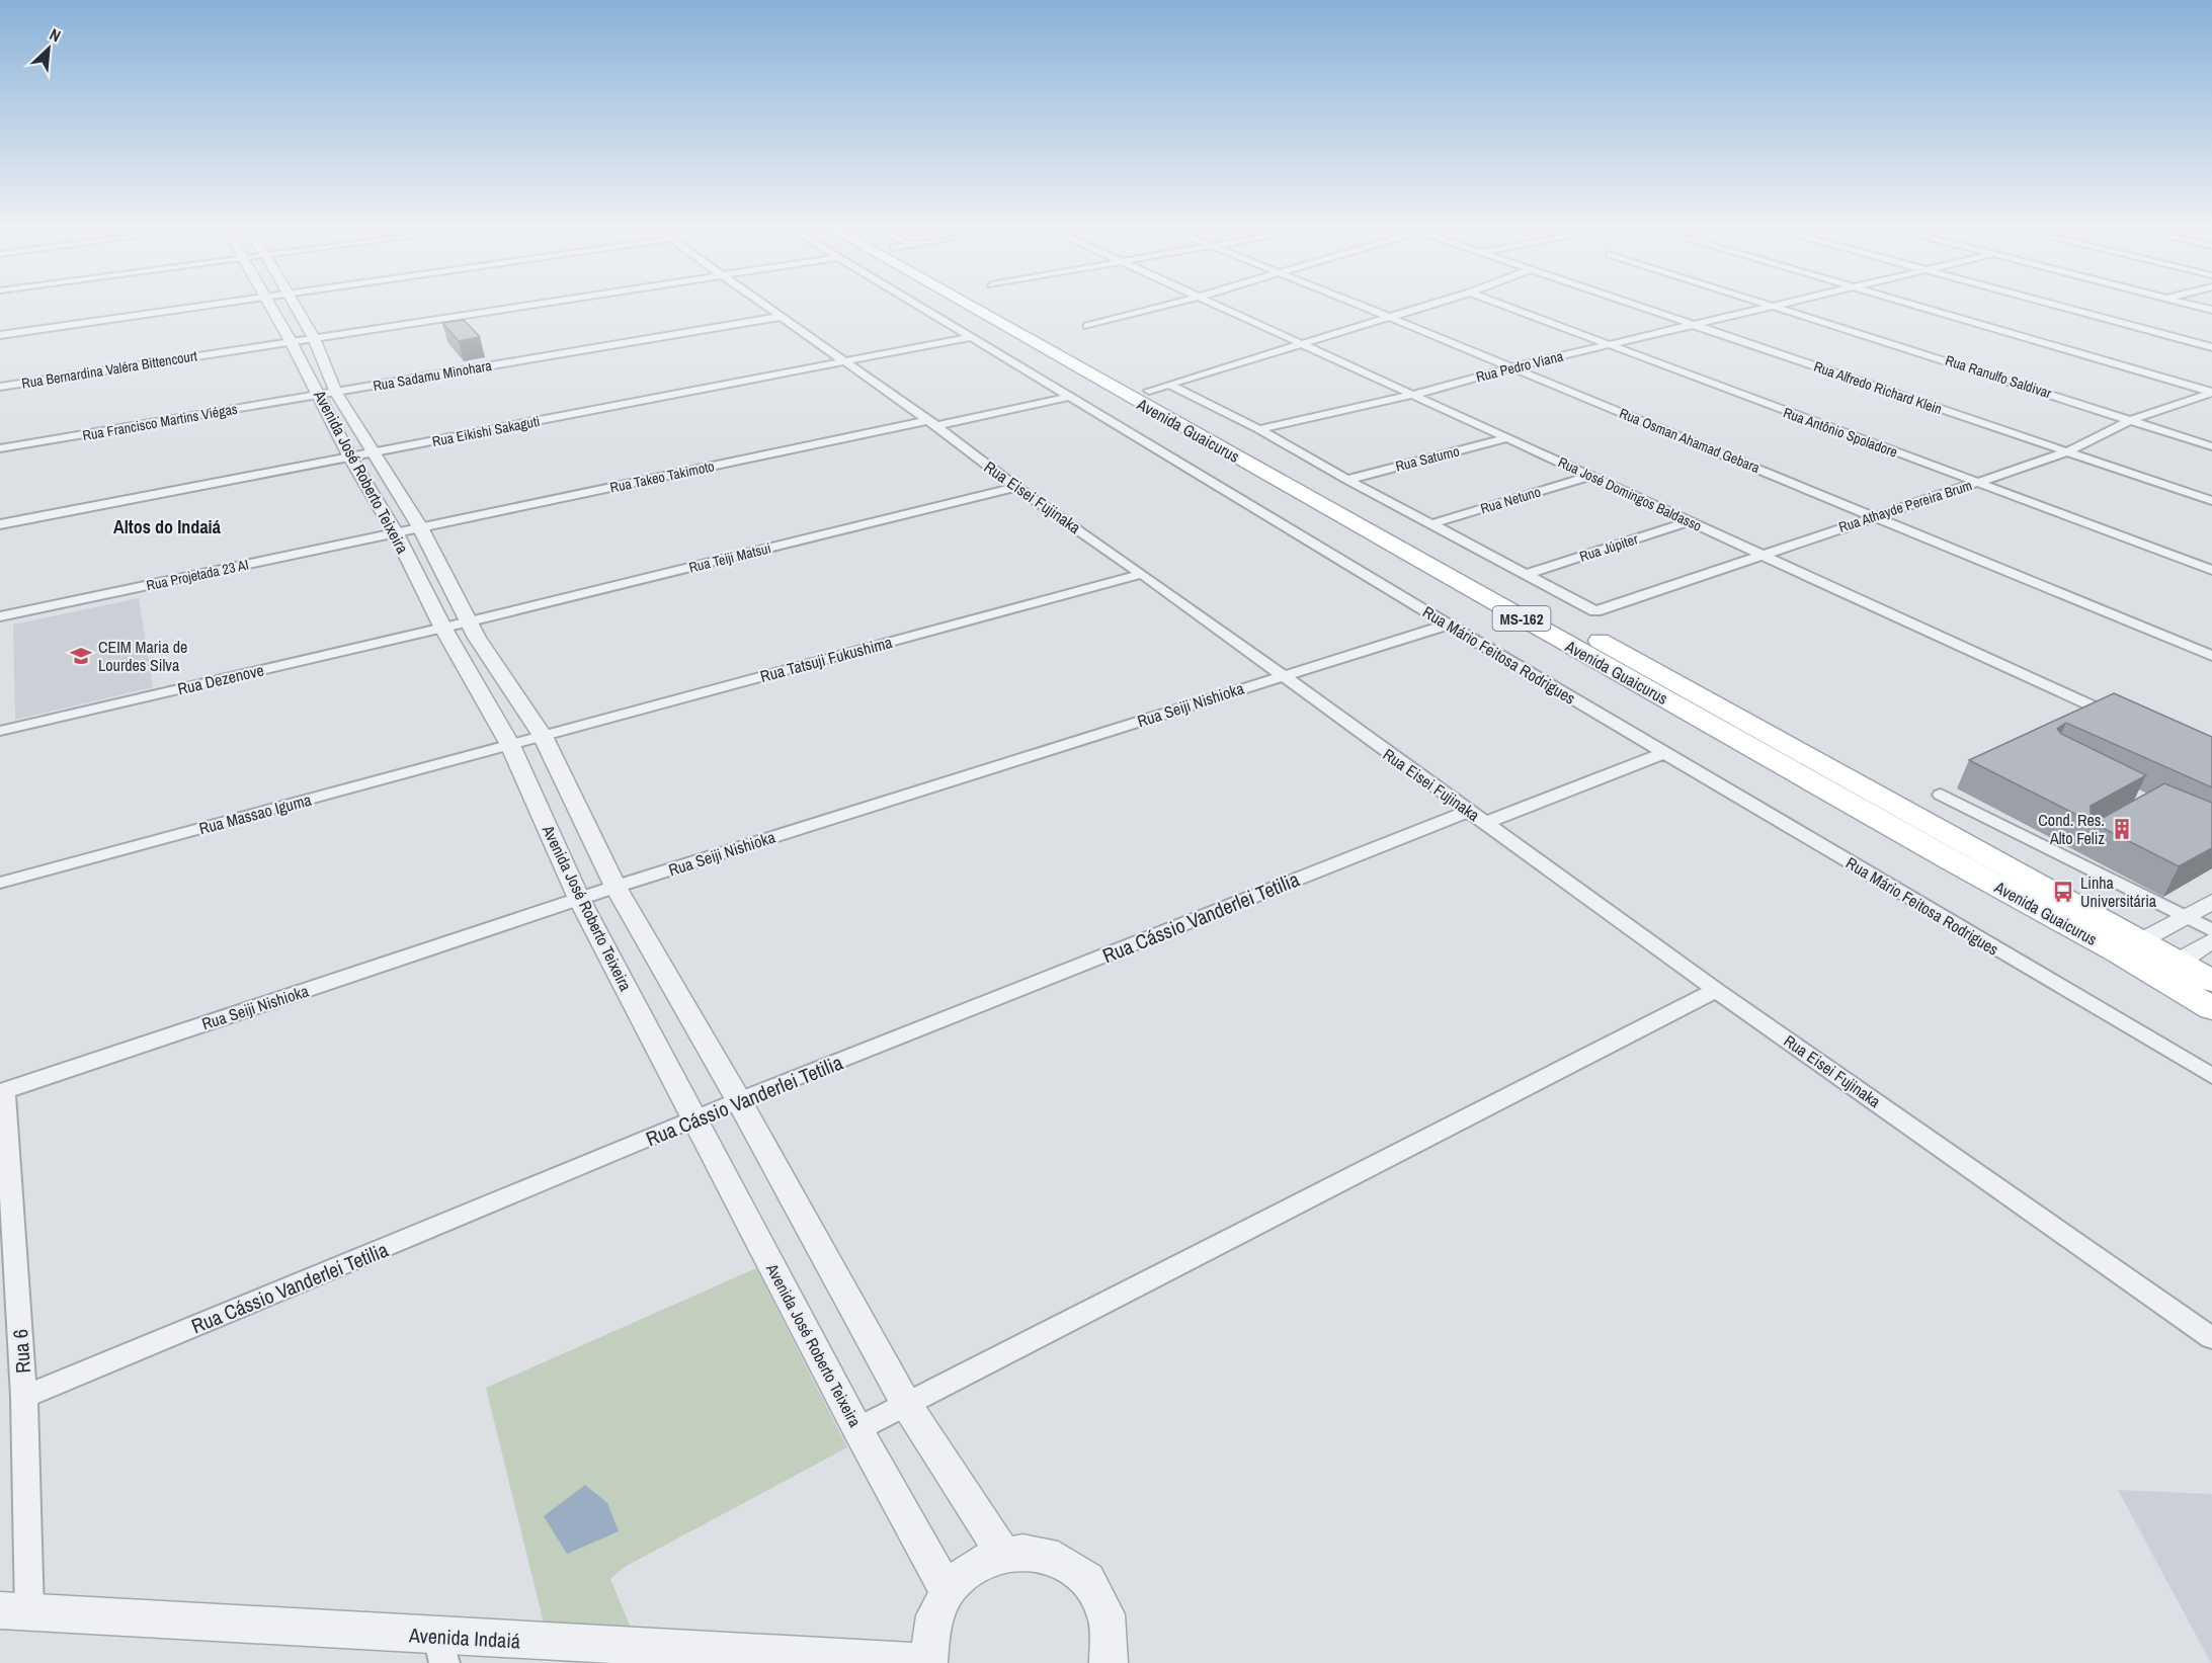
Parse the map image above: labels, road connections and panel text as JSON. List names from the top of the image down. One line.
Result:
{"streets":{"main road":["Avenida Guaicurus","MS-162"],"street":["Rua Pedro Viana","Rua Bernardina Valéra Bittencourt","Rua Sadamu Minohara","Rua Ranulfo Saldivar","Rua Alfredo Richard Klein","Rua Francisco Martins Viégas","Rua Eikishi Sakaguti","Rua Antônio Spoladore","Rua Osman Ahamad Gebara","Rua Saturno","Avenida José Roberto Teixeira","Rua Takeo Takimoto","Rua José Domingos Baldasso","Rua Eisei Fujinaka","Rua Netuno","Rua Athayde Pereira Brum","Rua Júpiter","Rua Teiji Matsui","Rua Projetada 23 AI","Rua Mário Feitosa Rodrigues","Rua Tatsuji Fukushima","Rua Dezenove","Rua Seiji Nishioka","Rua Massao Iguma","Rua Cássio Vanderlei Tetilia","Rua 6","Avenida Indaiá"]},"crossings":[["Rua Pedro Viana","Rua Alfredo Richard Klein"],["Rua Pedro Viana","Rua Antônio Spoladore"],["Rua Pedro Viana","Rua Osman Ahamad Gebara"],["Rua Pedro Viana","Rua José Domingos Baldasso"],["Rua Bernardina Valéra Bittencourt","Avenida José Roberto Teixeira"],["Rua Sadamu Minohara","Rua Francisco Martins Viégas"],["Rua Sadamu Minohara","Avenida José Roberto Teixeira"],["Rua Sadamu Minohara","Rua Eisei Fujinaka"],["Rua Ranulfo Saldivar","Rua Athayde Pereira Brum"],["Rua Alfredo Richard Klein","Rua Athayde Pereira Brum"],["Rua Francisco Martins Viégas","Avenida José Roberto Teixeira"],["Rua Eikishi Sakaguti","Avenida José Roberto Teixeira"],["Rua Eikishi Sakaguti","Rua Eisei Fujinaka"],["Rua Eikishi Sakaguti","Rua Mário Feitosa Rodrigues"],["Rua Antônio Spoladore","Rua Athayde Pereira Brum"],["Rua Osman Ahamad Gebara","Rua Athayde Pereira Brum"],["Rua Saturno","Rua José Domingos Baldasso"],["Avenida José Roberto Teixeira","Rua Takeo Takimoto"],["Avenida José Roberto Teixeira","Rua Teiji Matsui"],["Avenida José Roberto Teixeira","Rua Projetada 23 AI"],["Avenida José Roberto Teixeira","Rua Tatsuji Fukushima"],["Avenida José Roberto Teixeira","Rua Dezenove"],["Avenida José Roberto Teixeira","Rua Seiji Nishioka"],["Avenida José Roberto Teixeira","Rua Massao Iguma"],["Avenida José Roberto Teixeira","Rua Cássio Vanderlei Tetilia"],["Rua Takeo Takimoto","Rua Eisei Fujinaka"],["Rua Takeo Takimoto","Rua Projetada 23 AI"],["Rua Takeo Takimoto","Rua Mário Feitosa Rodrigues"],["Rua José Domingos Baldasso","Rua Netuno"],["Rua José Domingos Baldasso","Rua Athayde Pereira Brum"],["Rua José Domingos Baldasso","Rua Júpiter"],["Rua Eisei Fujinaka","Rua Teiji Matsui"],["Rua Eisei Fujinaka","Rua Tatsuji Fukushima"],["Rua Eisei Fujinaka","Rua Seiji Nishioka"],["Rua Eisei Fujinaka","Rua Cássio Vanderlei Tetilia"],["Rua Athayde Pereira Brum","Rua Júpiter"],["Rua Teiji Matsui","Rua Dezenove"],["Rua Mário Feitosa Rodrigues","Rua Seiji Nishioka"],["Rua Mário Feitosa Rodrigues","Rua Cássio Vanderlei Tetilia"],["Rua Tatsuji Fukushima","Rua Massao Iguma"],["Rua Seiji Nishioka","Rua 6"],["Rua Cássio Vanderlei Tetilia","Rua 6"],["Rua 6","Avenida Indaiá"]],"districts":["Altos do Indaiá"],"places":{"school or university":["CEIM Maria de Lourdes Silva"],"building":["Cond. Res. Alto Feliz"],"bus stop":["Linha Universitária"]},"north":"top right"}
